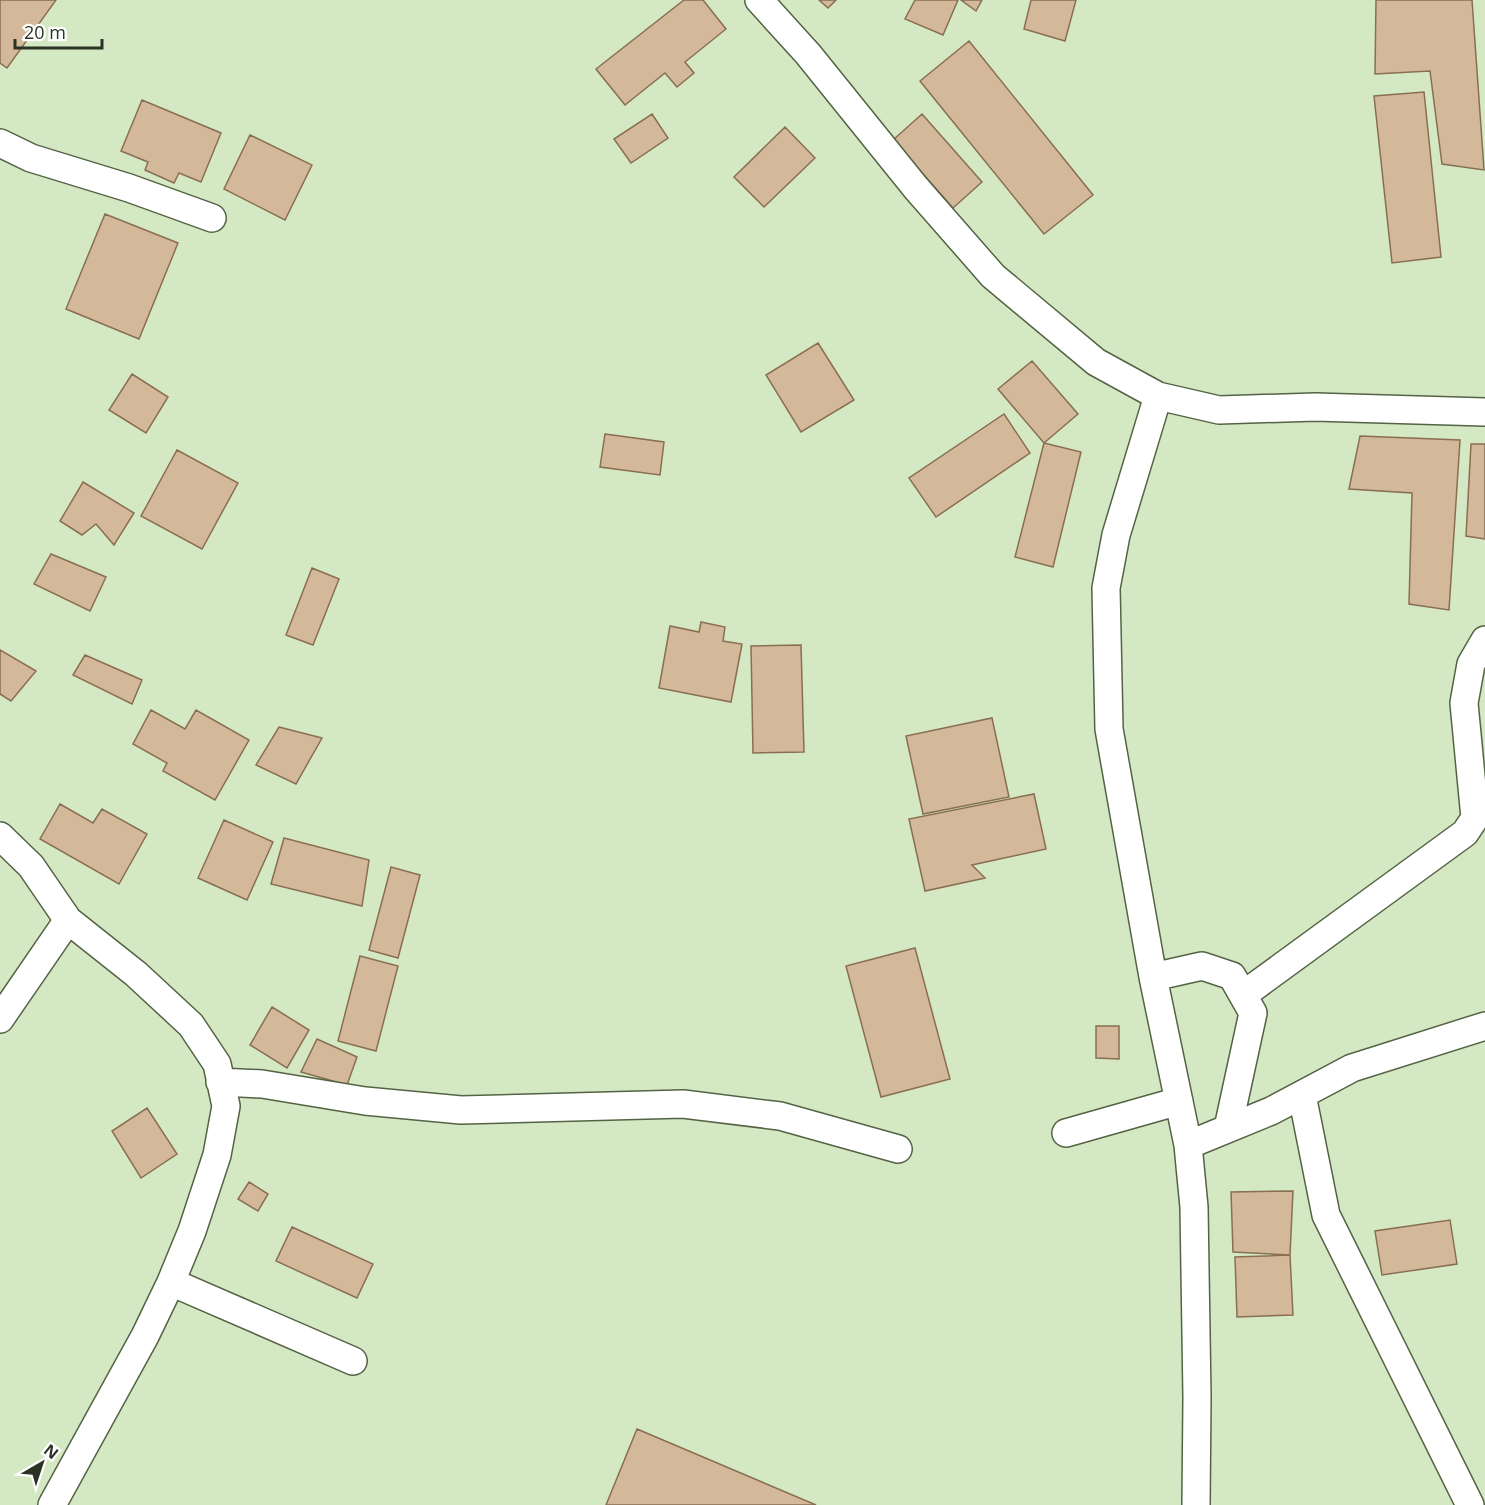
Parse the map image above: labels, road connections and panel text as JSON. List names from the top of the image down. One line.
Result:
{"scale_bar":"20 m","north":"top right"}
